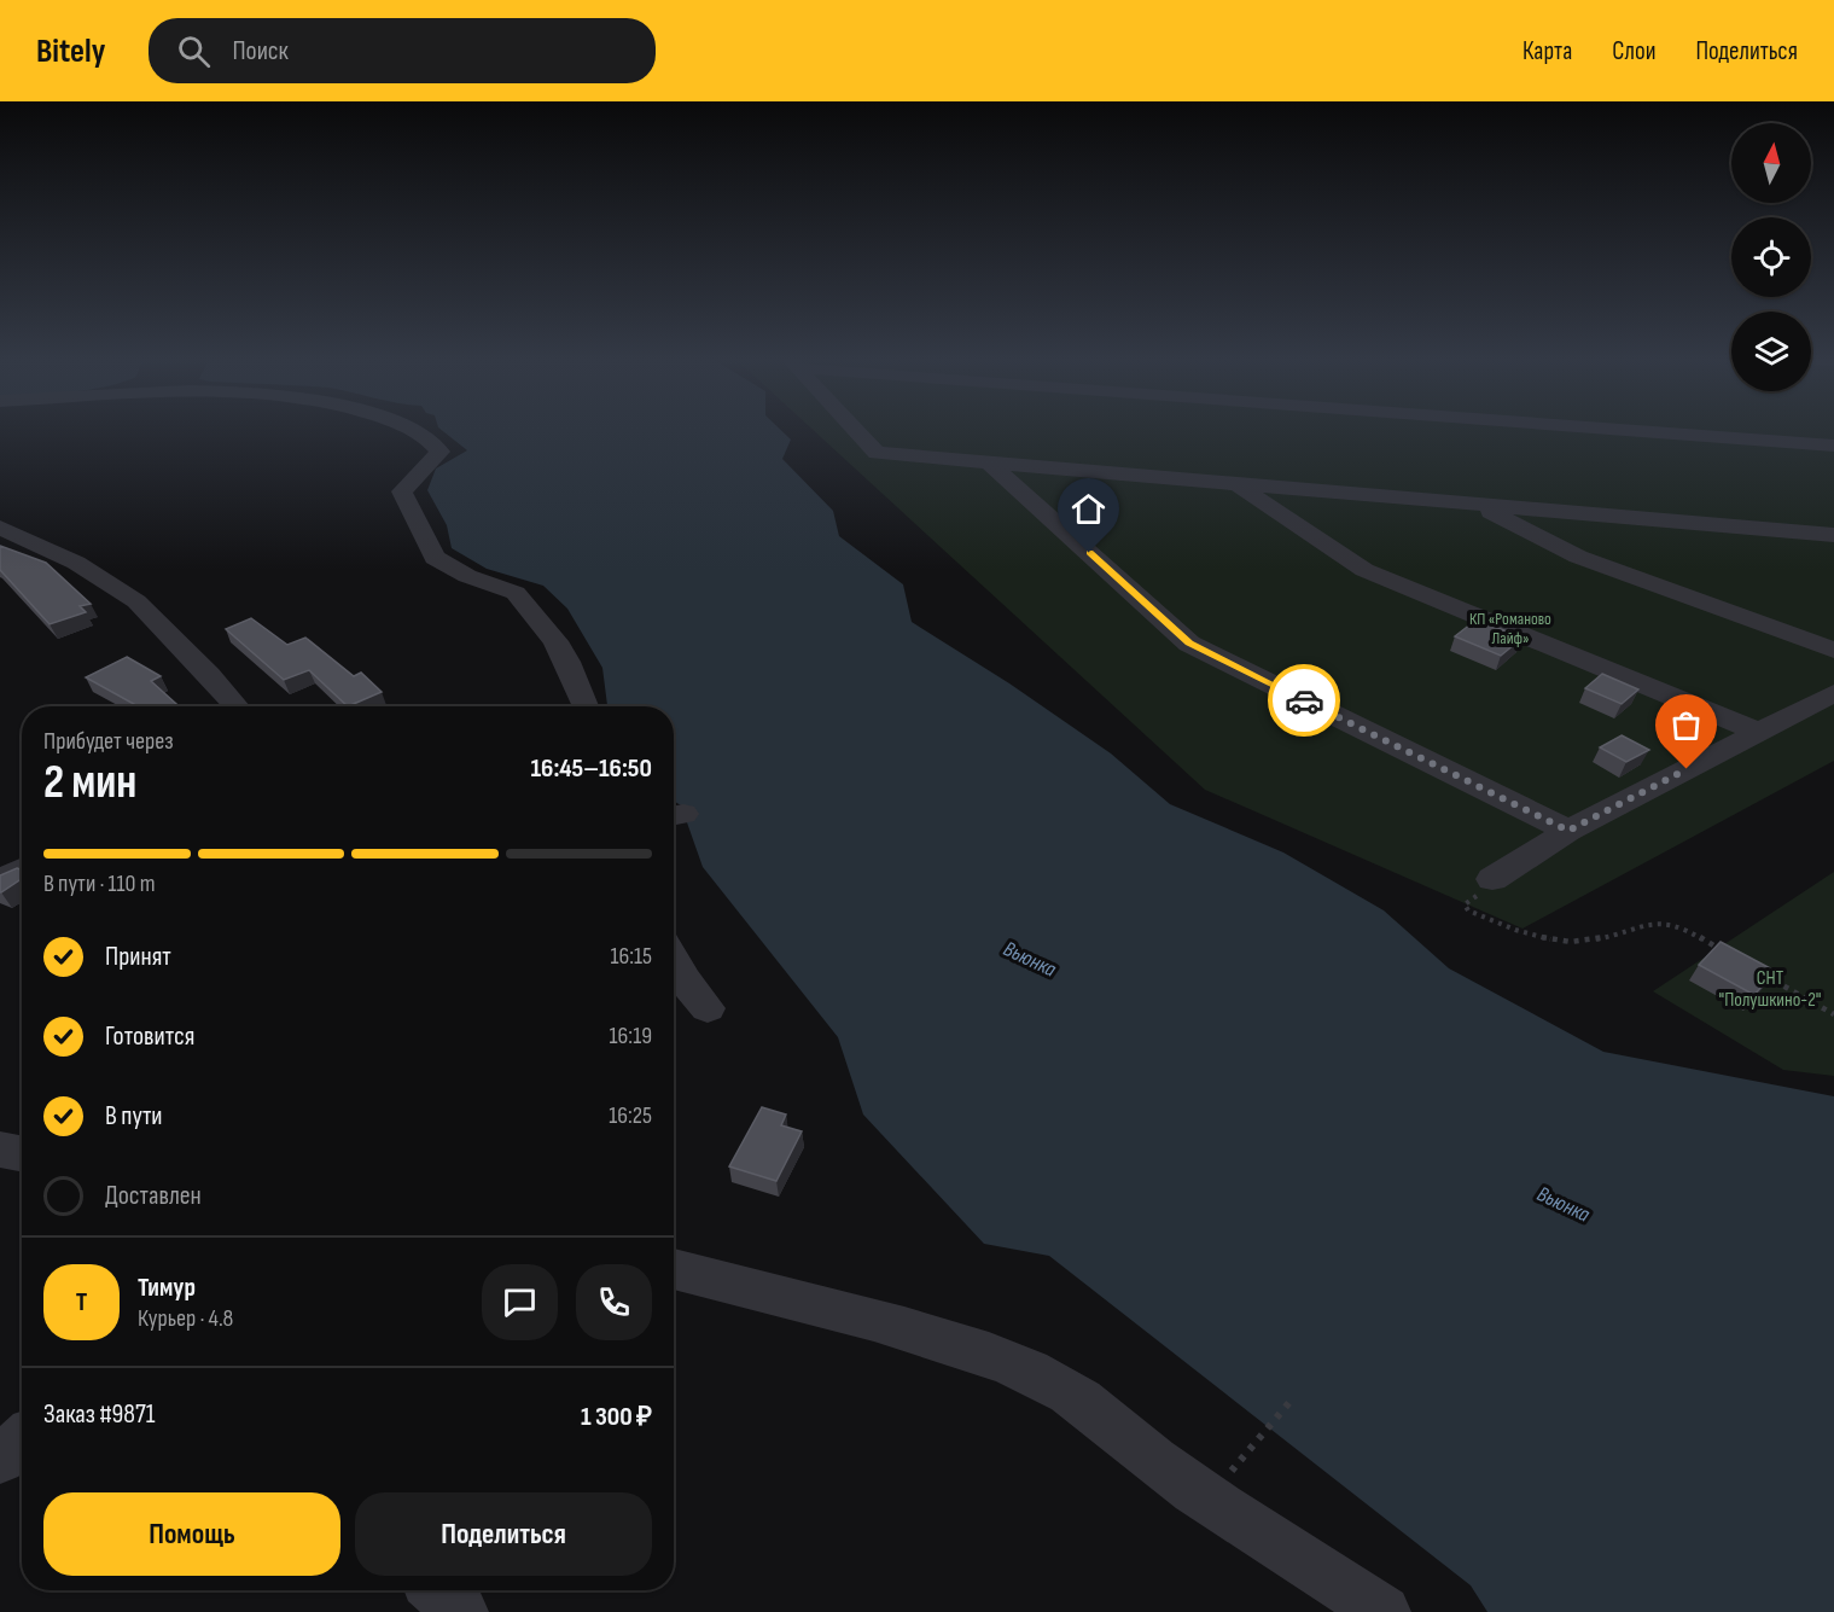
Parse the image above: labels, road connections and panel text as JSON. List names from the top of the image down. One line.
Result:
{"water":["Вьюнка"],"parks":["КП «Романово Лайф»","СНТ \"Полушкино-2\""],"north":"top","page":{"header":"Bitely","search":"Поиск","nav":["Карта","Слои","Поделиться"],"heading":["2 мин","Прибудет через","16:45–16:50"],"panel":["Тимур","Курьер · 4.8","Заказ #9871","1 300 ₽"],"bar":"В пути · 110 m","list":[["Принят","16:15"],["Готовится","16:19"],["В пути","16:25"],"Доставлен"],"round":"Т","buttons":["Помощь","Поделиться"]}}
